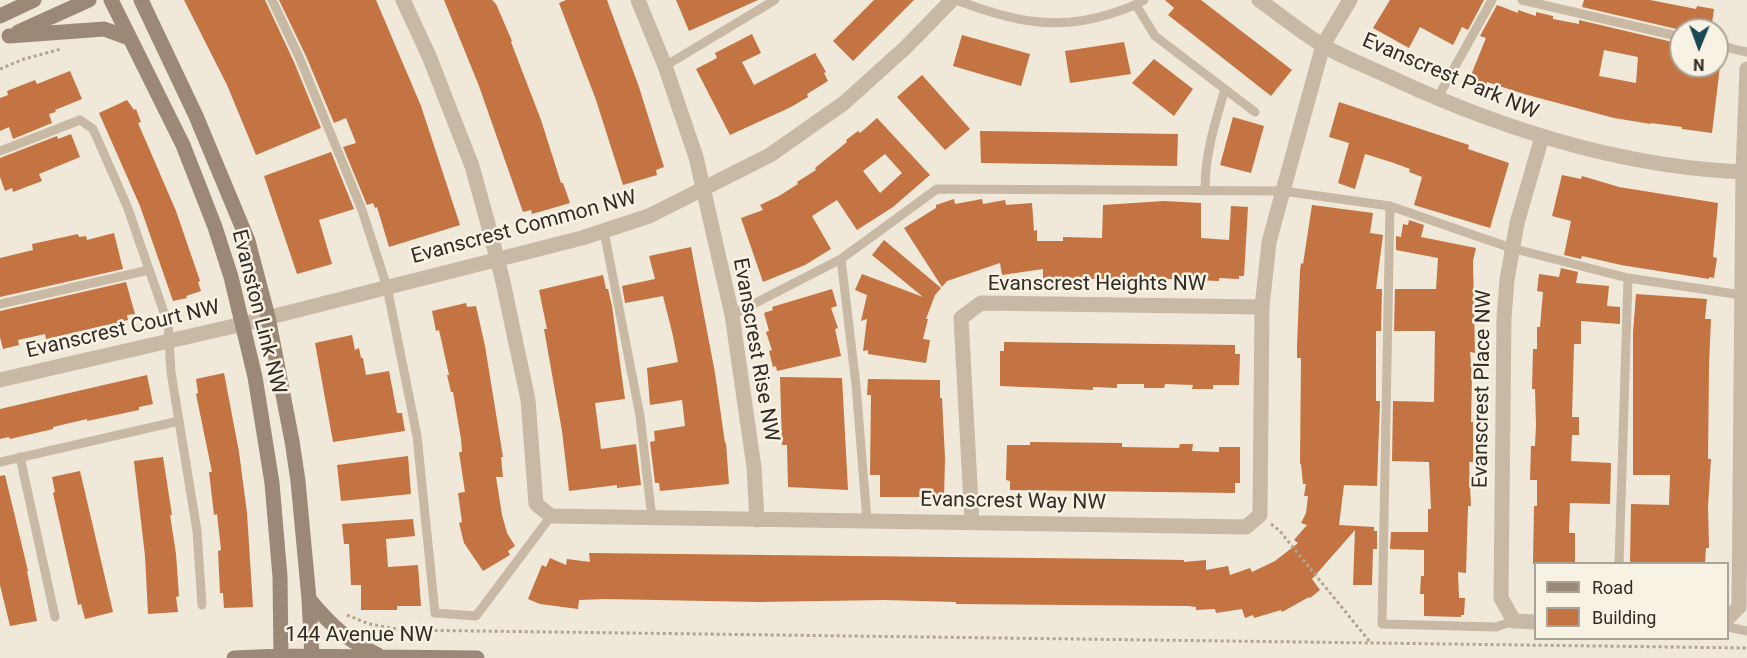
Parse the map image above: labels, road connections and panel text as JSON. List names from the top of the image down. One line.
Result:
{"streets":{"street":["Evanscrest Park NW","Evanscrest Common NW","Evanscrest Heights NW","Evanston Link NW","Evanscrest Court NW","Evanscrest Rise NW","Evanscrest Place NW","Evanscrest Way NW","144 Avenue NW"]},"crossings":[["Evanscrest Park NW","Evanscrest Place NW"],["Evanscrest Common NW","Evanston Link NW"],["Evanscrest Common NW","Evanscrest Court NW"],["Evanscrest Common NW","Evanscrest Rise NW"],["Evanscrest Heights NW","Evanscrest Way NW"],["Evanston Link NW","Evanscrest Court NW"],["Evanston Link NW","144 Avenue NW"],["Evanscrest Rise NW","Evanscrest Way NW"]],"legend":["Road","Building"],"north":"bottom"}
